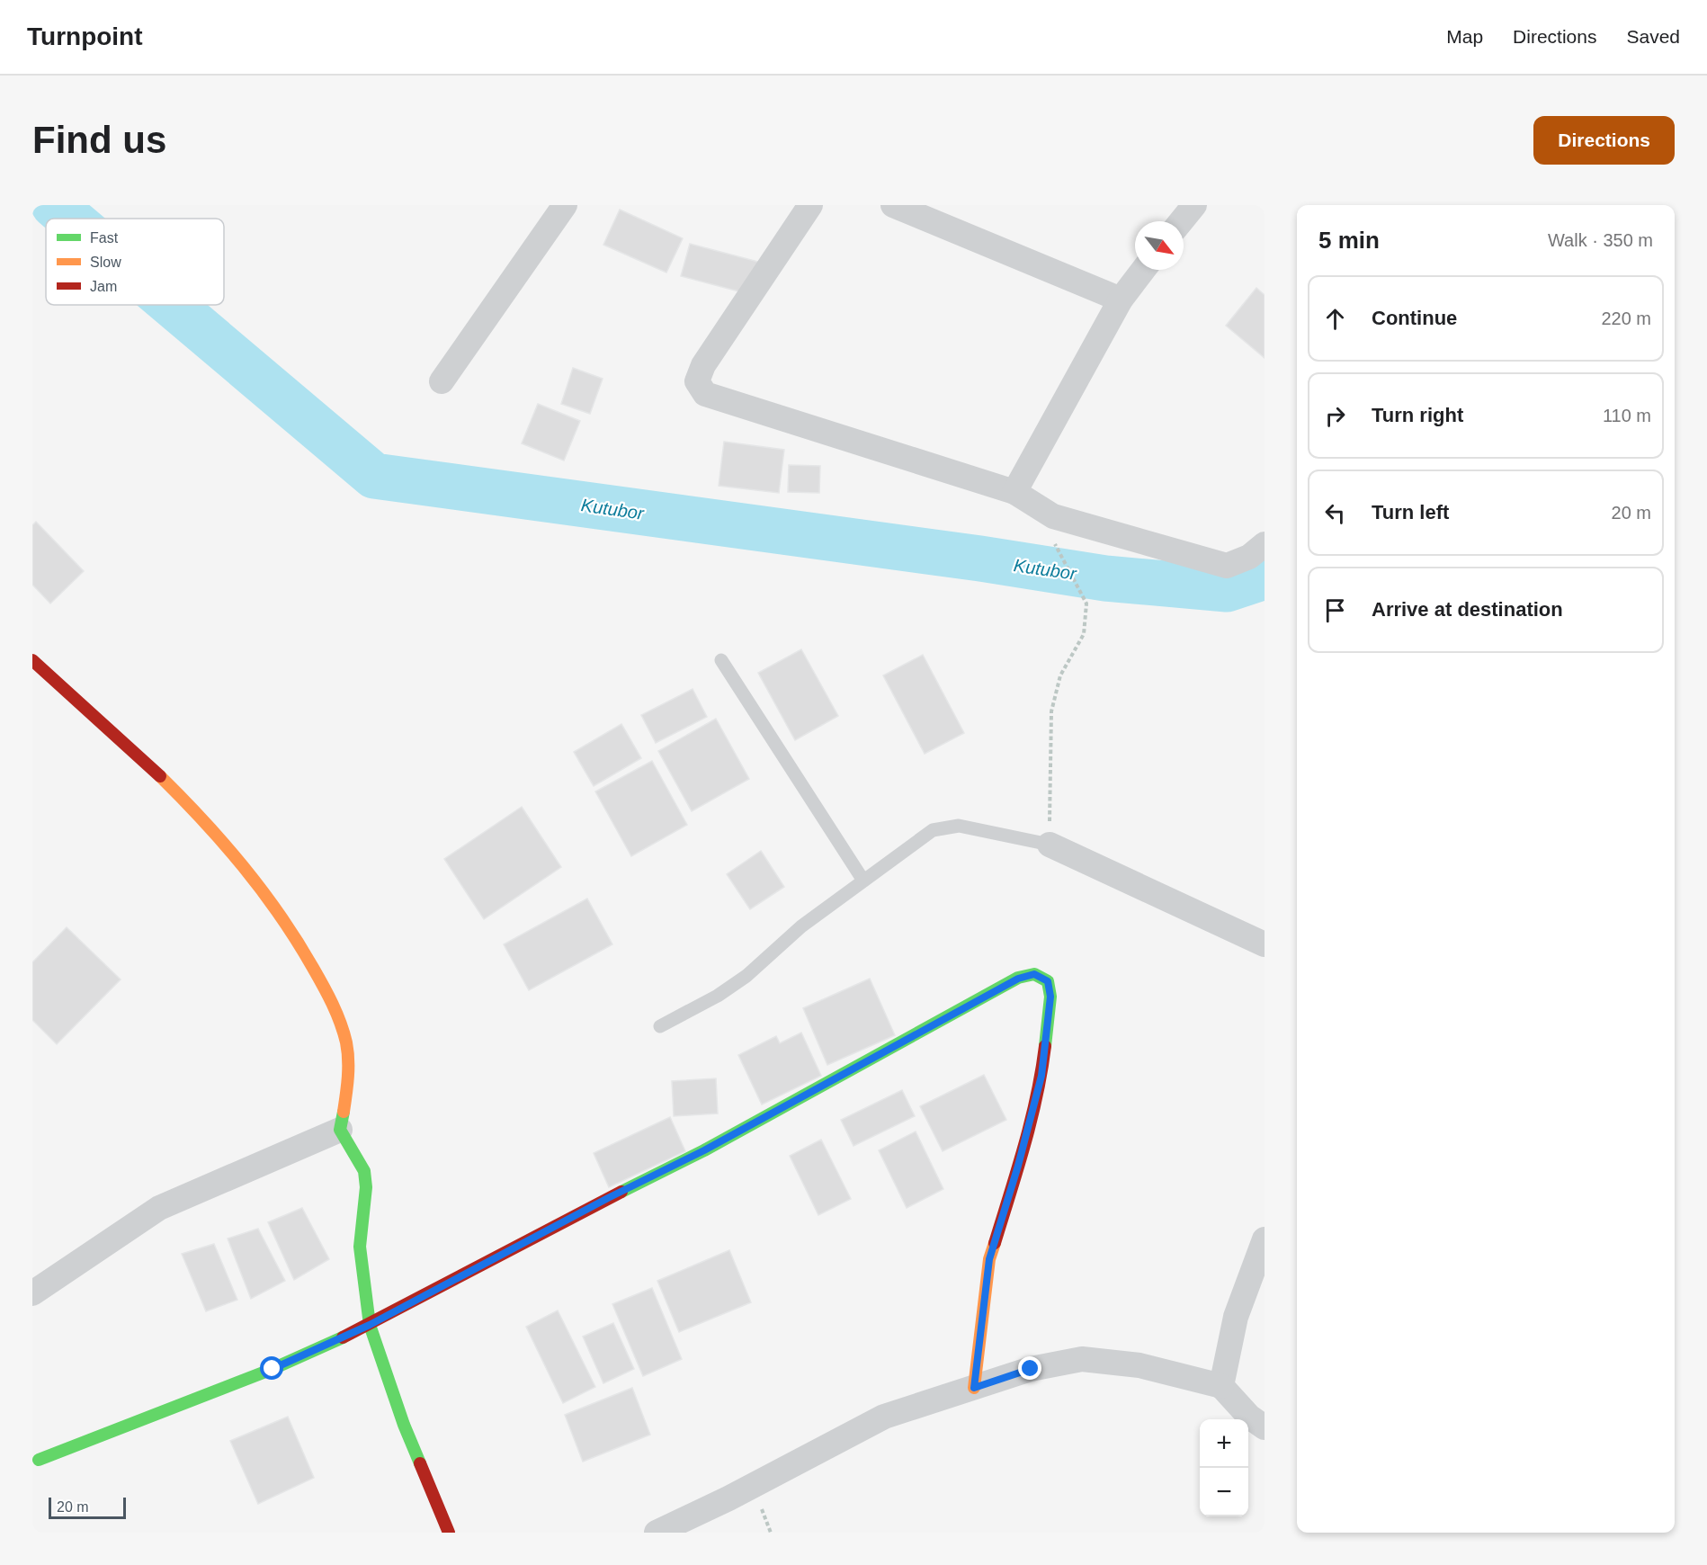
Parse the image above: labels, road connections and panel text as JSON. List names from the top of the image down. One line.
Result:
{"water":["Kutubor"],"legend":["Fast","Slow","Jam"],"scale_bar":"20 m","north":"bottom right","page":{"header":"Turnpoint","nav":["Map","Directions","Saved"],"buttons":"Directions","title":"Find us","heading":["5 min","Walk · 350 m"],"list":[["Continue","220 m"],["Turn right","110 m"],["Turn left","20 m"],"Arrive at destination"],"map_buttons":["+","−"],"scale":"20 m"}}
